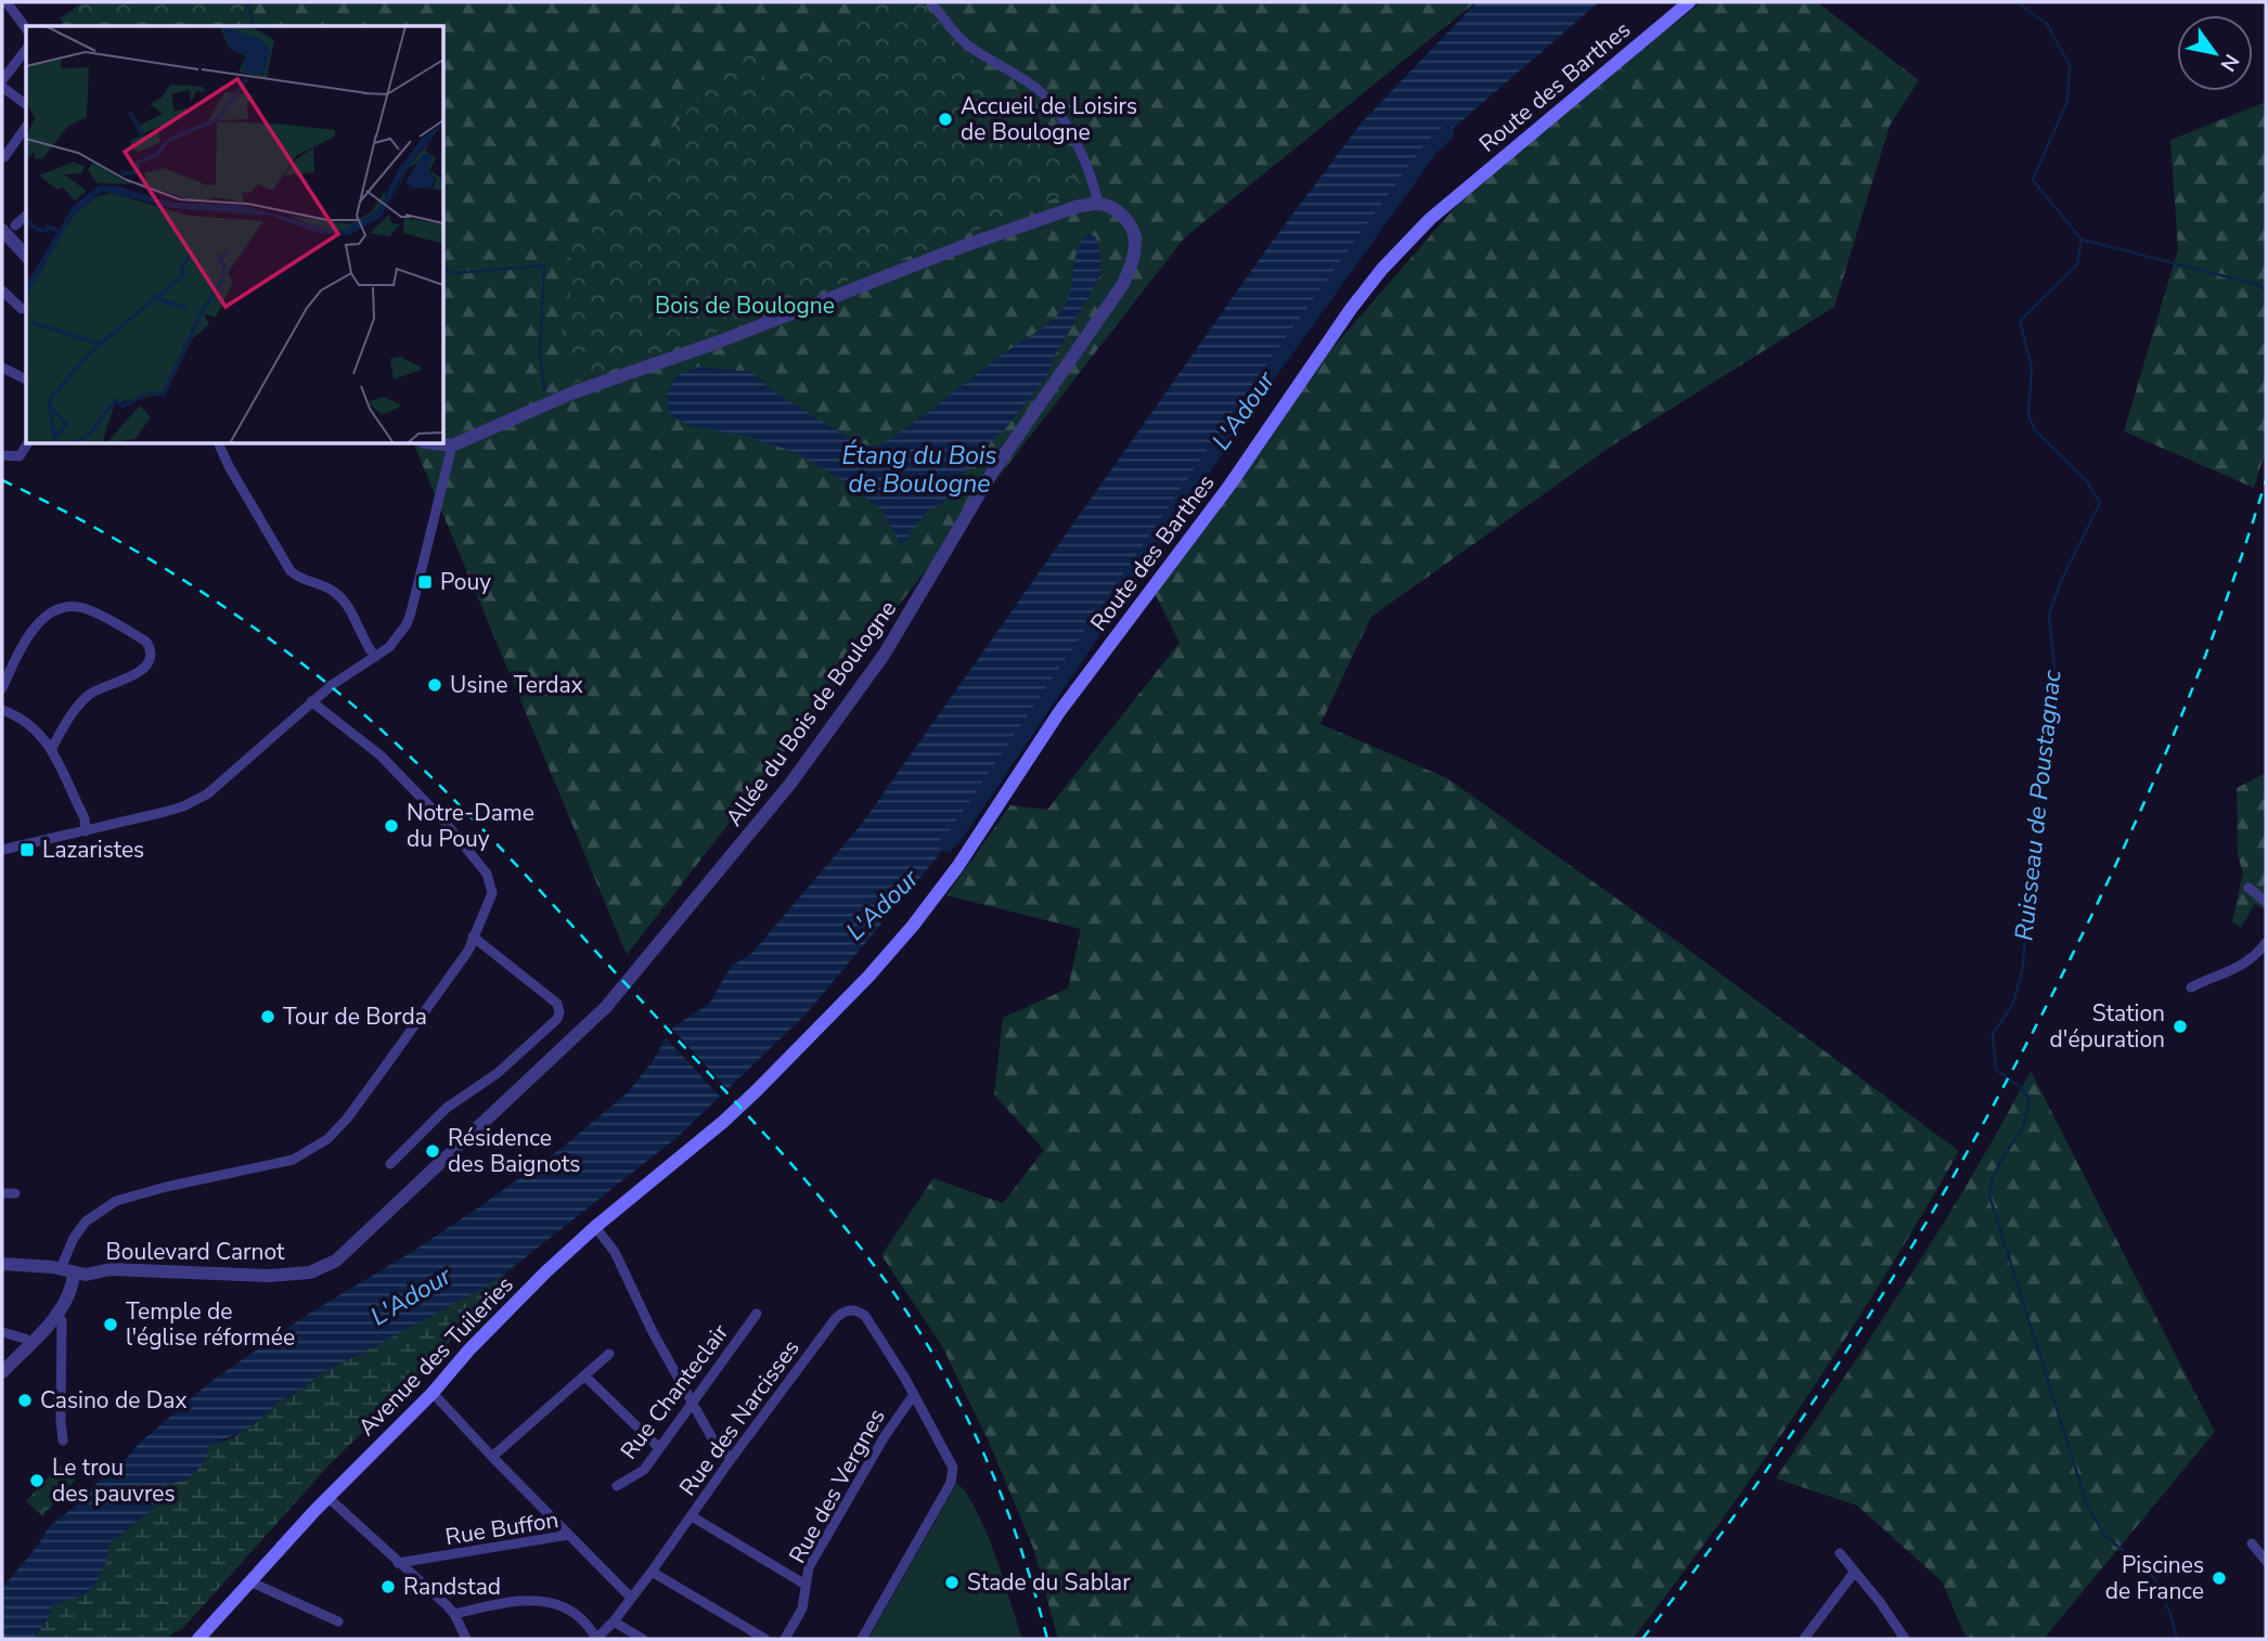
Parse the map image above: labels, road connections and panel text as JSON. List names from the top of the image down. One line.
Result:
{"streets":{"main road":["Route des Barthes","Avenue des Tuileries"],"street":["Allée du Bois de Boulogne","Boulevard Carnot","Rue Chanteclair","Rue des Narcisses","Rue des Vergnes","Rue Buffon"]},"crossings":[["Route des Barthes","Avenue des Tuileries"],["Allée du Bois de Boulogne","Boulevard Carnot"],["Rue des Narcisses","Rue des Vergnes"],["Rue des Narcisses","Rue Buffon"]],"water":["L'Adour","Étang du Bois de Boulogne","Ruisseau de Poustagnac"],"parks":["Bois de Boulogne"],"places":{"other":["Accueil de Loisirs de Boulogne","Usine Terdax","Notre-Dame du Pouy","Tour de Borda","Station d'épuration","Résidence des Baignots","Temple de l'église réformée","Casino de Dax","Le trou des pauvres","Piscines de France","Stade du Sablar","Randstad"],"transit":["Pouy","Lazaristes"]},"north":"bottom right"}
